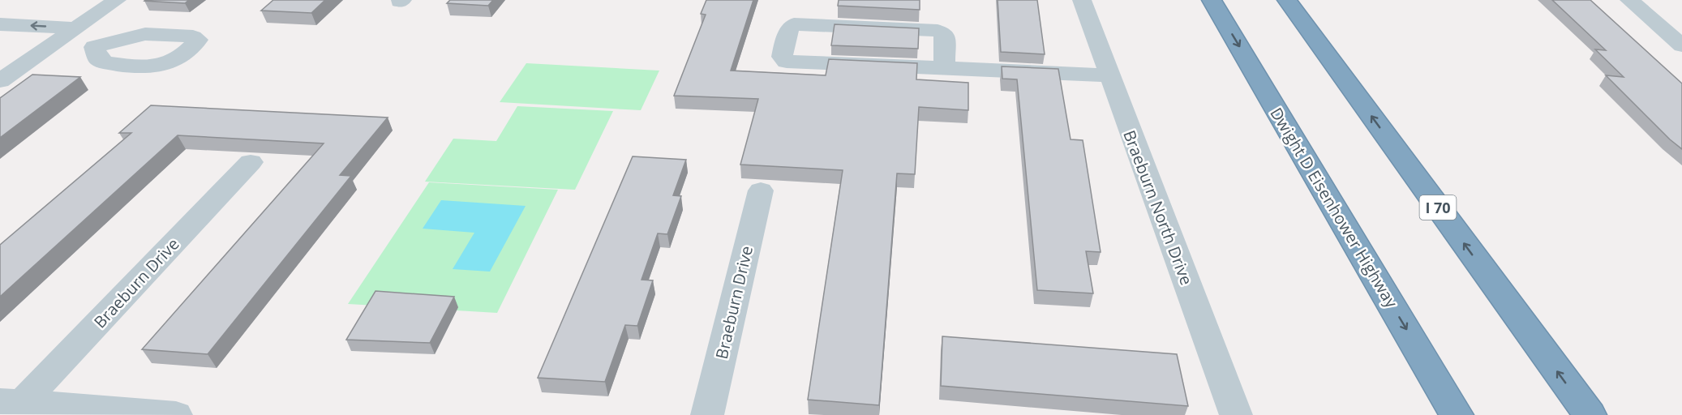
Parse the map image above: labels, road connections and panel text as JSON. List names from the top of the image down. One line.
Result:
{"streets":{"highway":["Dwight D Eisenhower Highway","I 70"],"street":["Braeburn North Drive","Braeburn Drive"]}}
